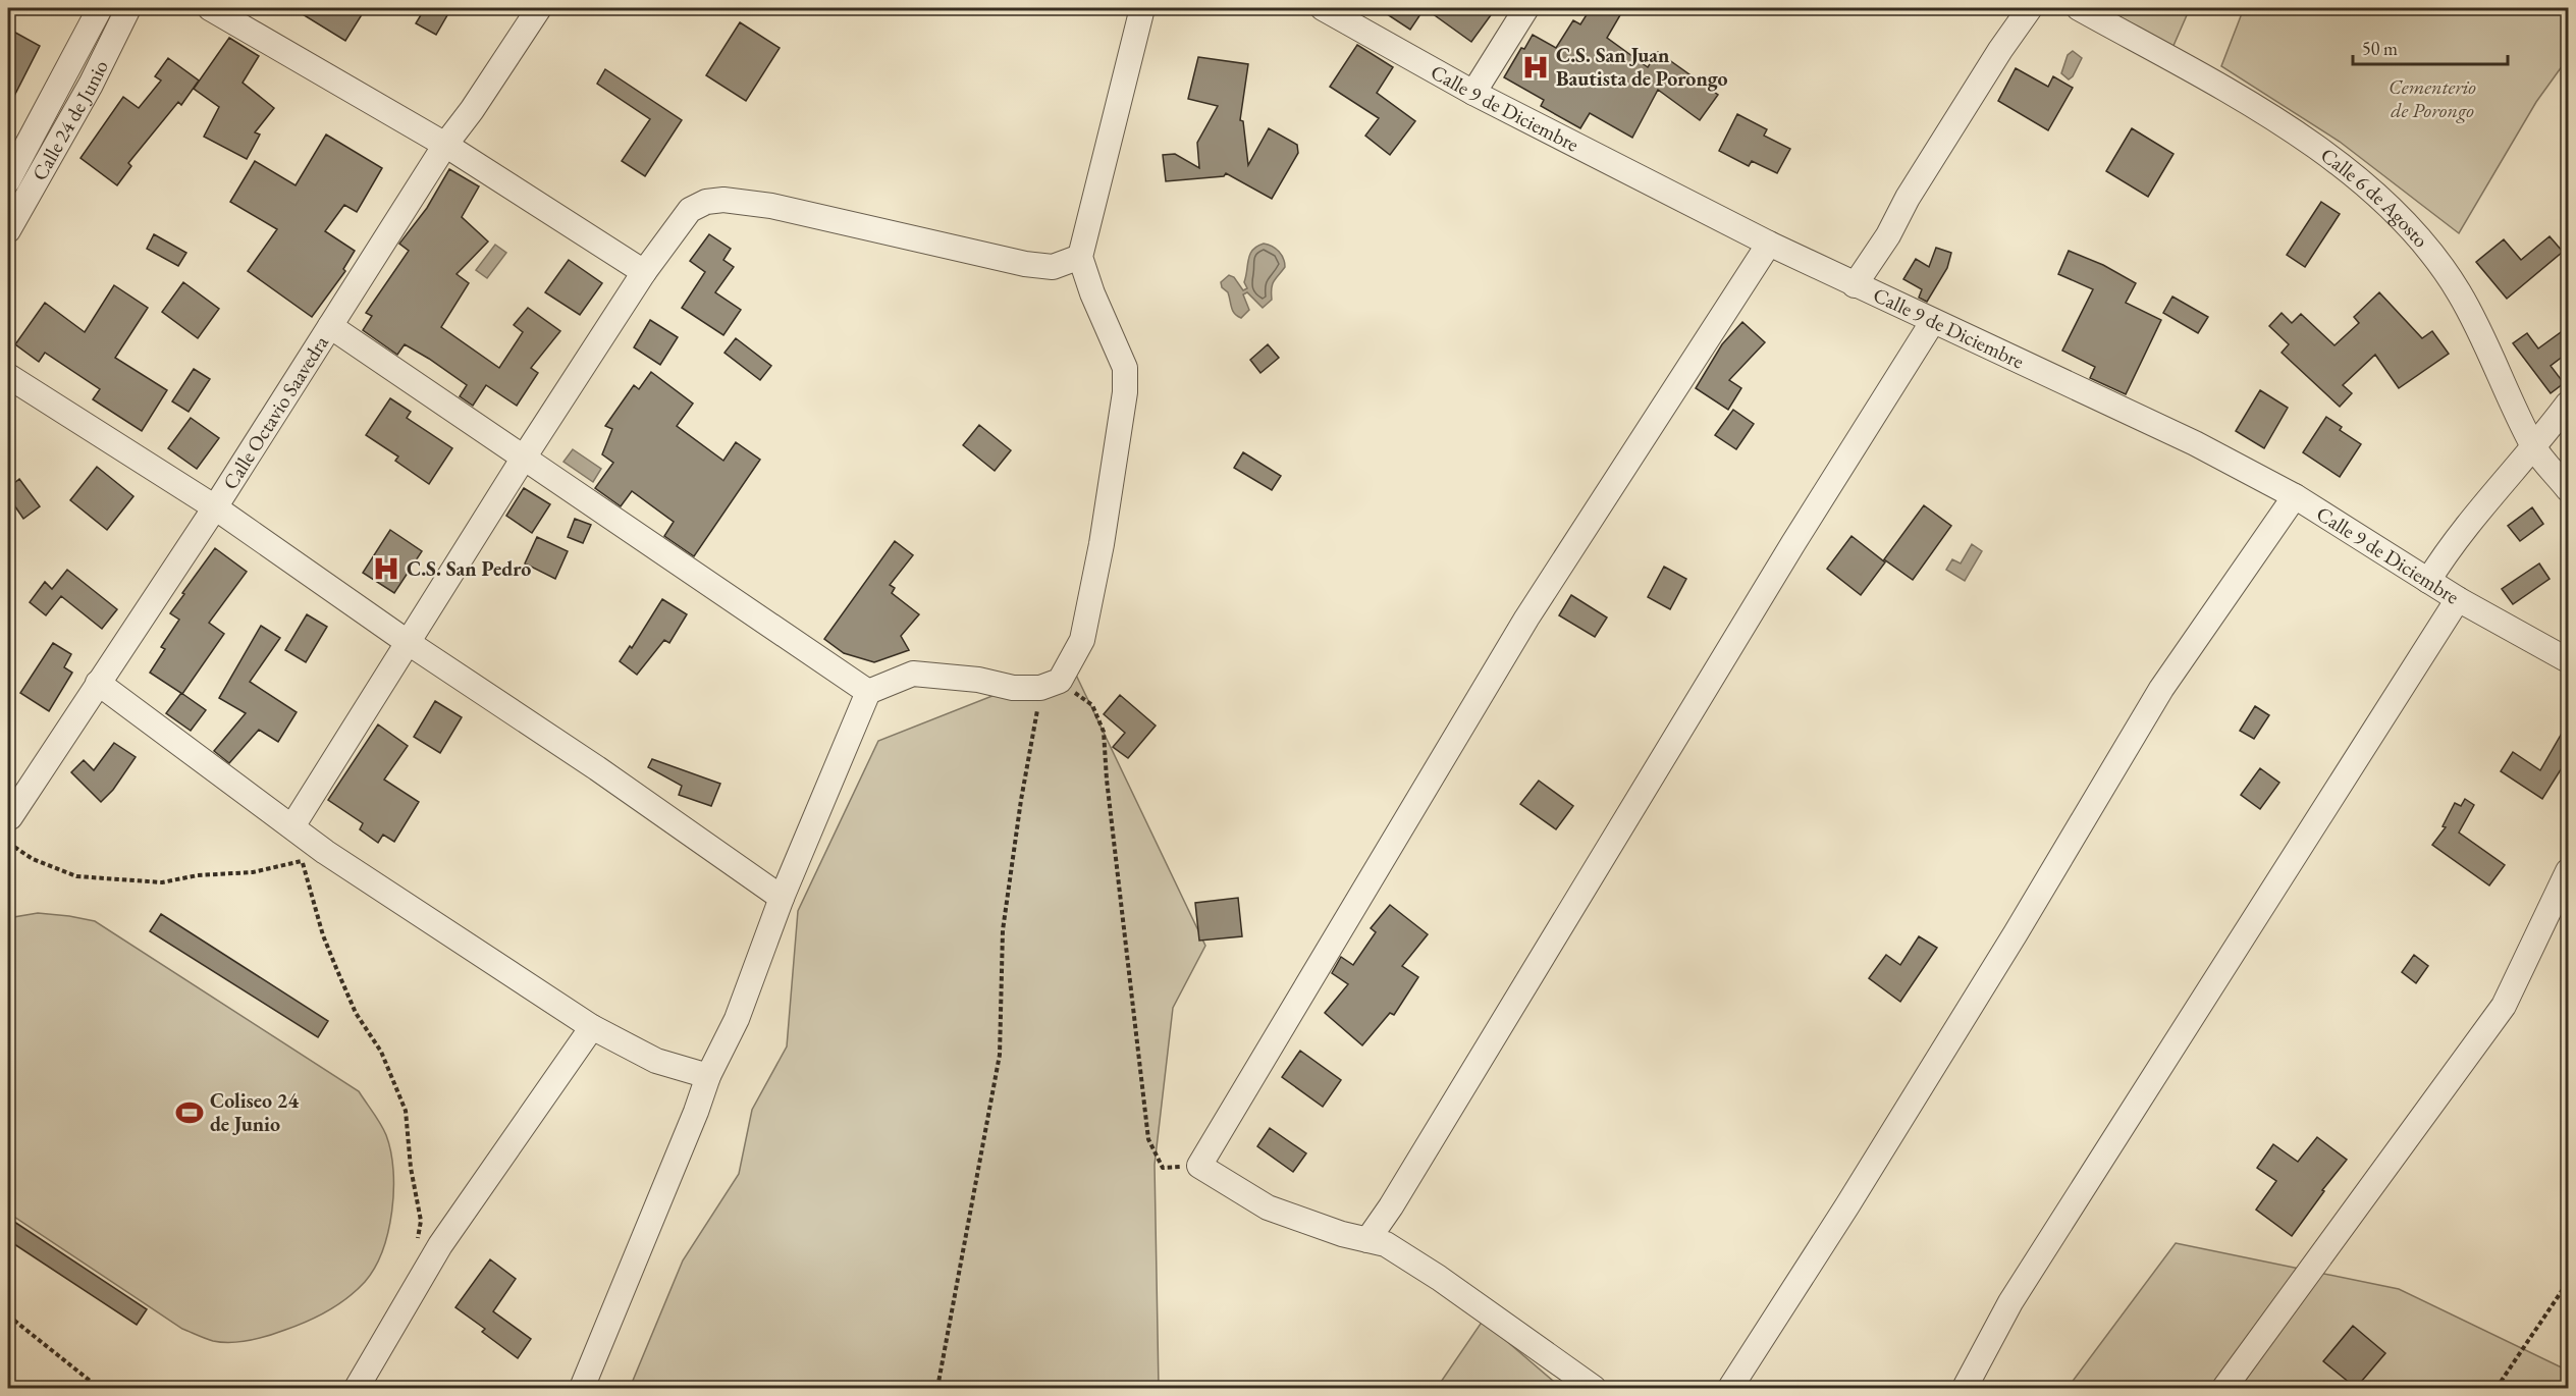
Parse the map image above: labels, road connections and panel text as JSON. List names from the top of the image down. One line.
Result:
{"streets":{"street":["Calle 9 de Diciembre","Calle 24 de Junio","Calle 6 de Agosto","Calle Octavio Saavedra"]},"parks":["Cementerio de Porongo"],"places":{"hospital":["C.S. San Juan Bautista de Porongo","C.S. San Pedro"],"sports":["Coliseo 24 de Junio"]},"scale_bar":"50 m"}
